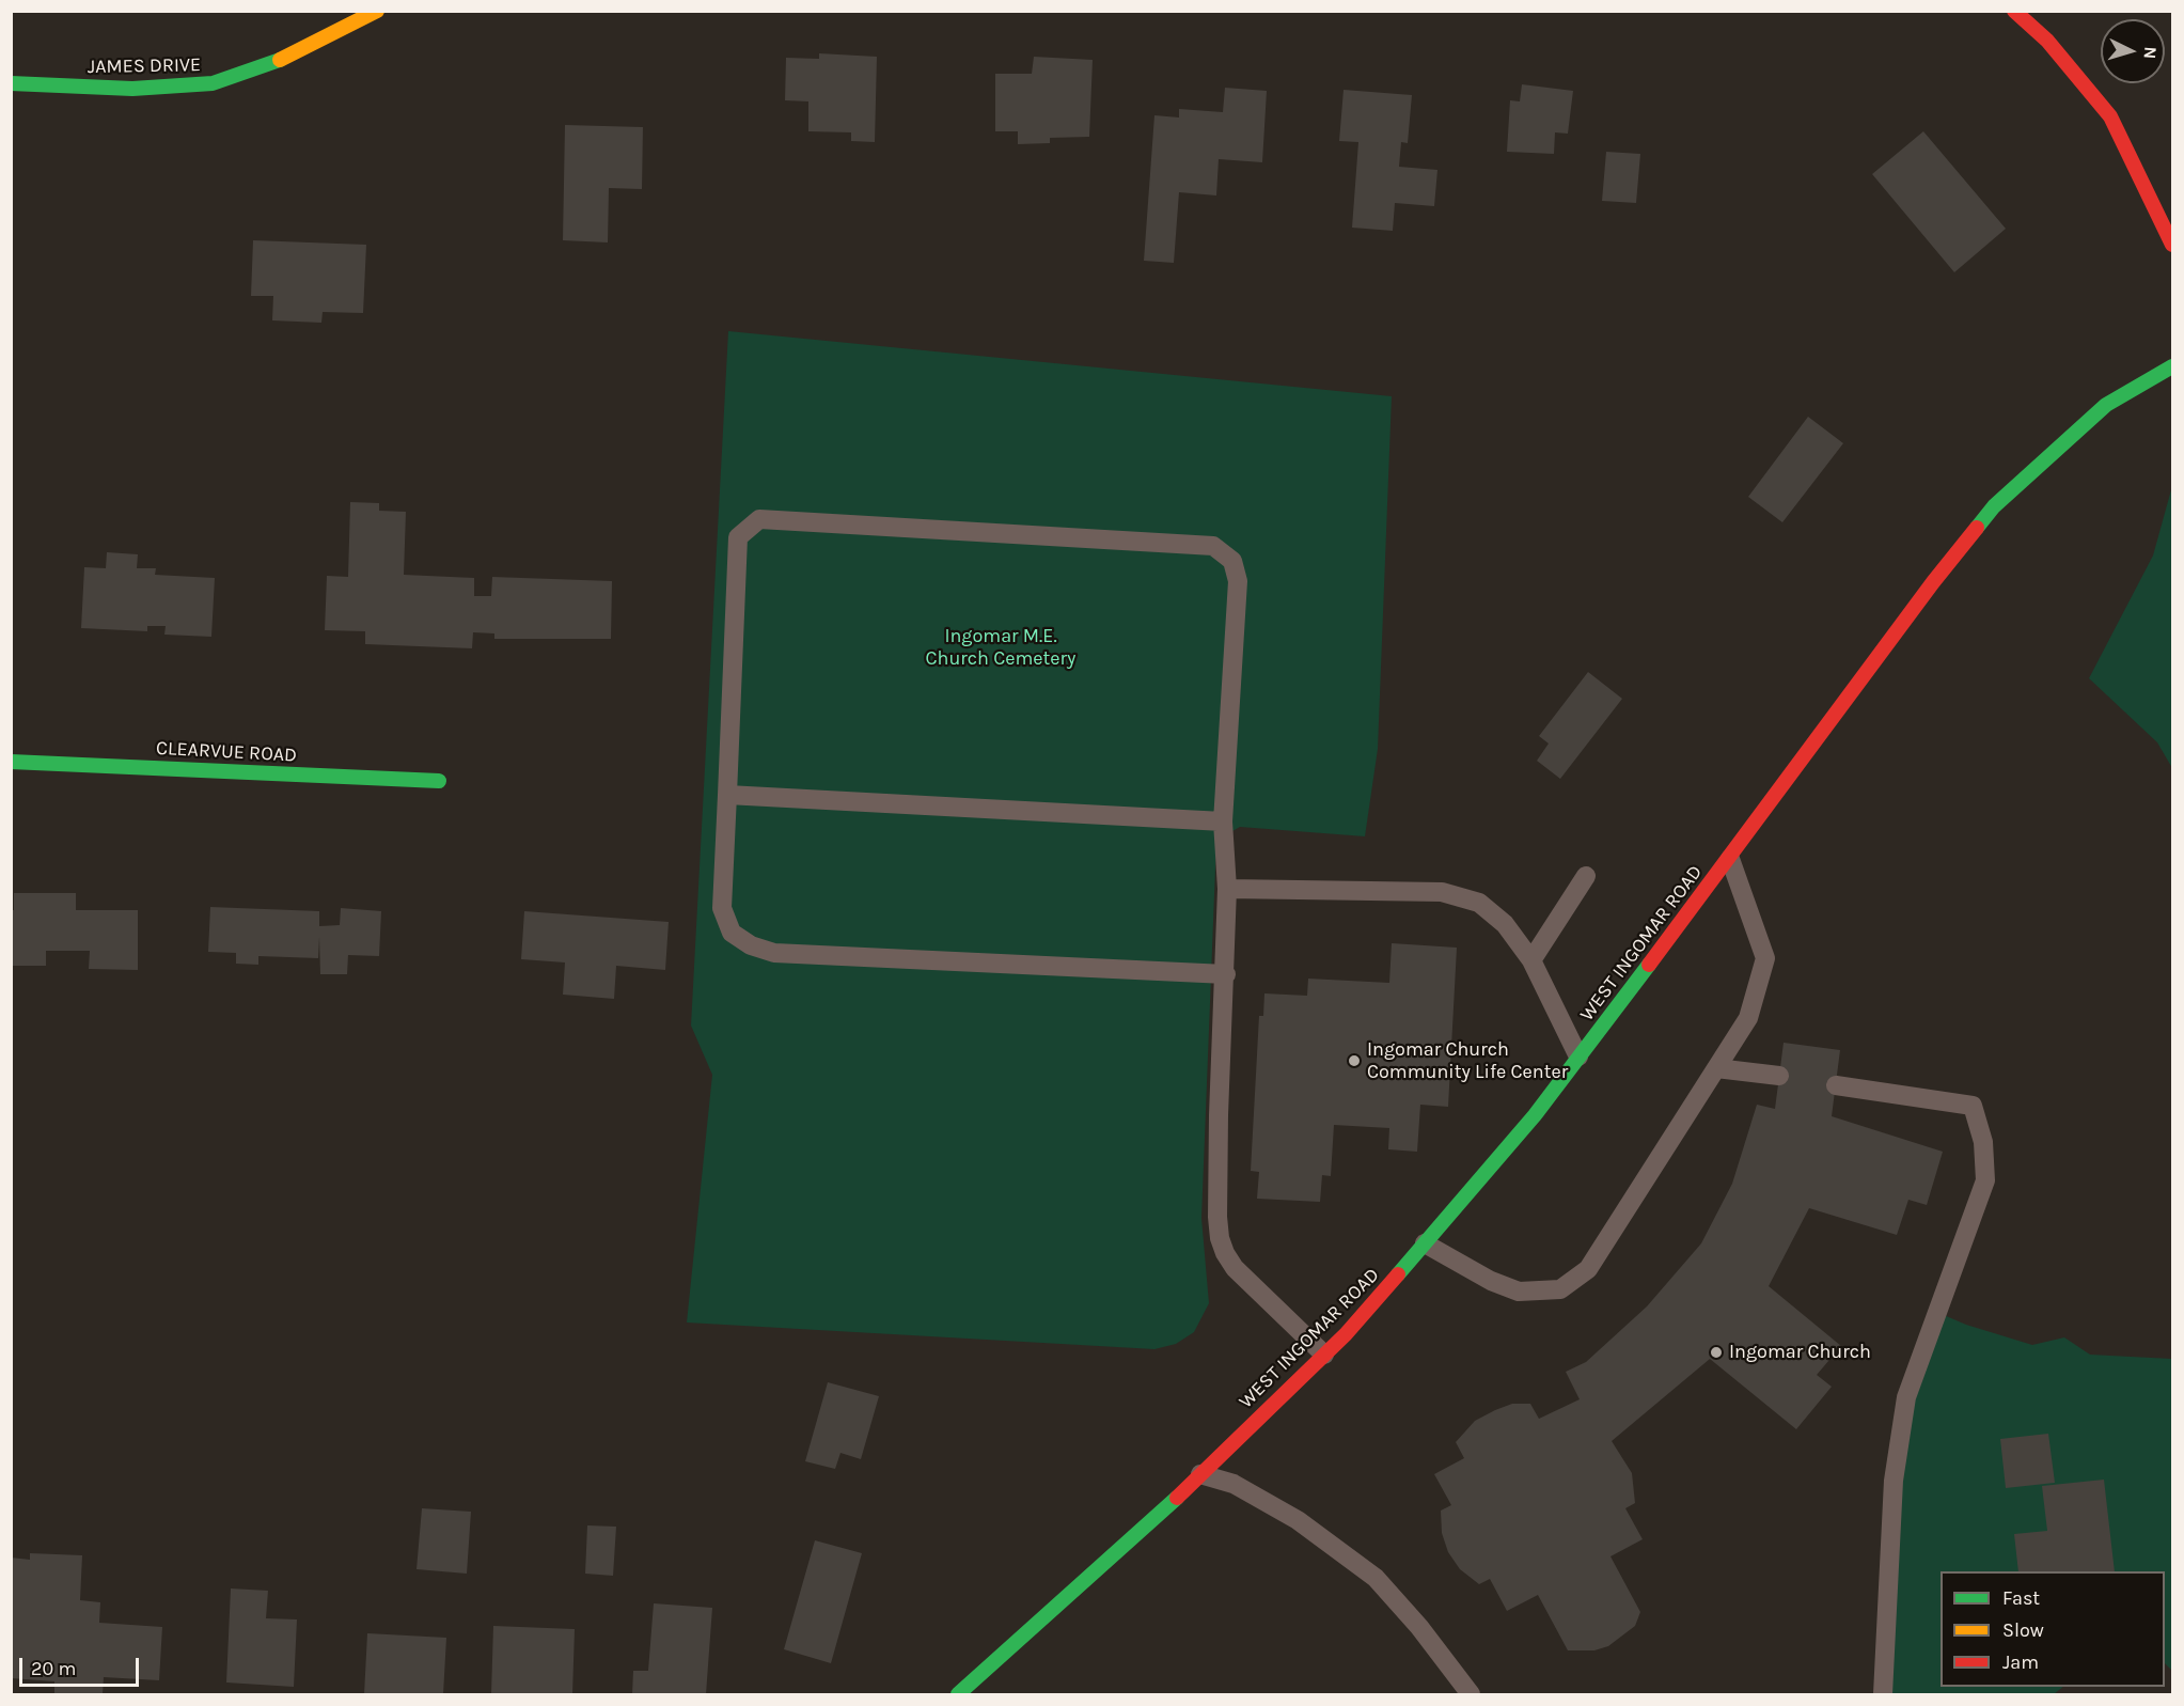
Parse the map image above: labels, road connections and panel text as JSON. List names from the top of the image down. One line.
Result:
{"streets":{"street":["JAMES DRIVE","CLEARVUE ROAD","WEST INGOMAR ROAD"]},"parks":["Ingomar M.E. Church Cemetery"],"places":["Ingomar Church Community Life Center","Ingomar Church"],"legend":["Fast","Slow","Jam"],"scale_bar":"20 m","north":"right"}
